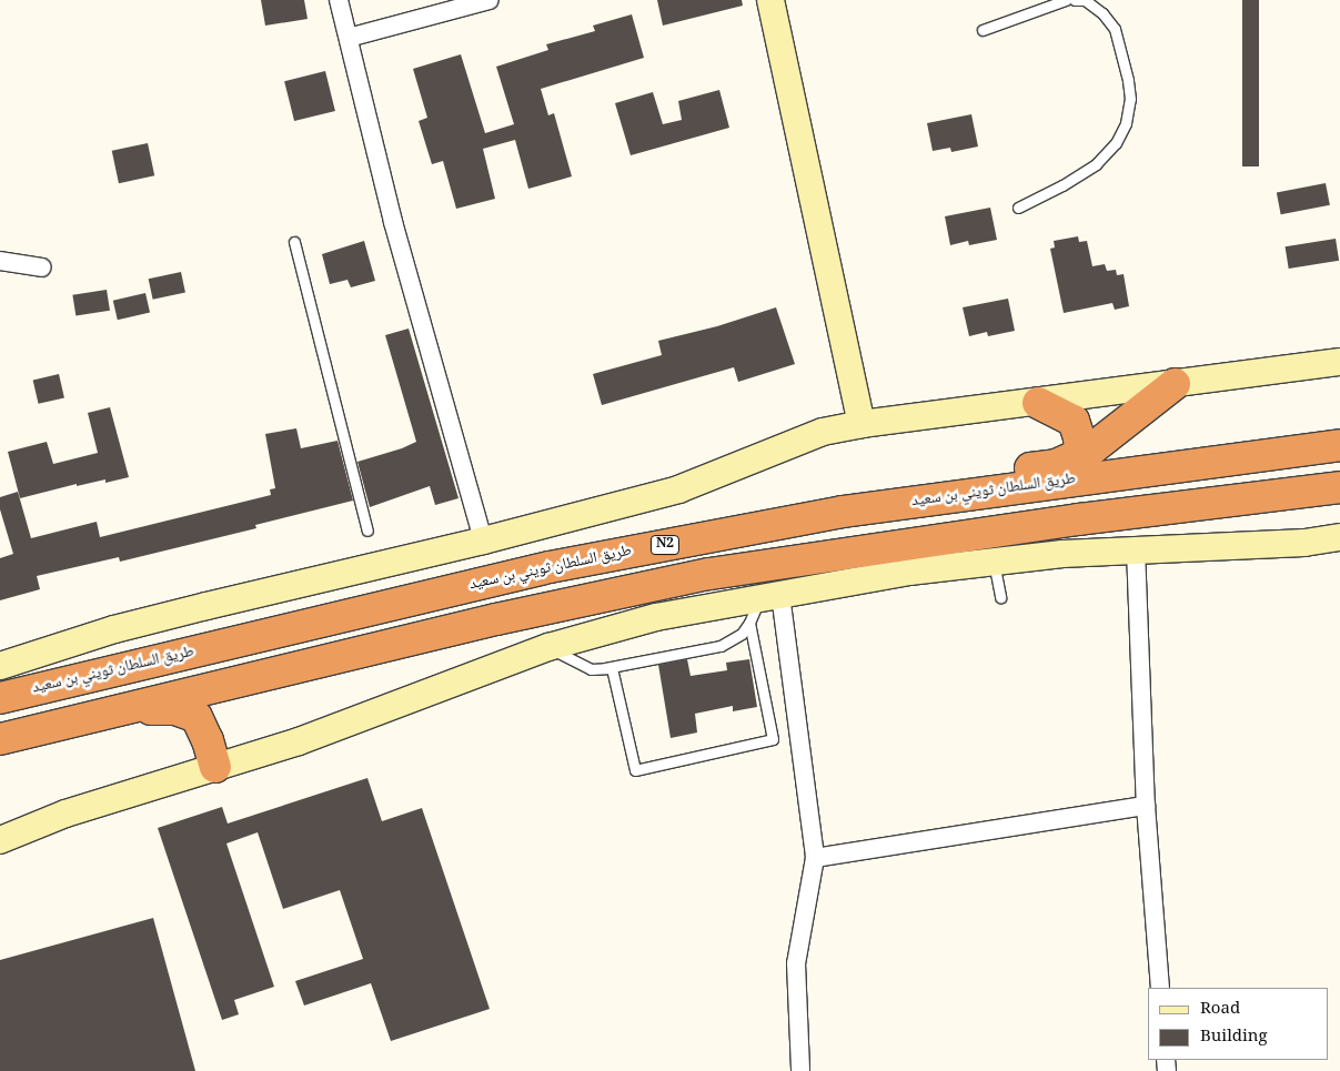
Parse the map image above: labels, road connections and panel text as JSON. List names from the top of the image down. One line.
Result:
{"streets":{"highway":["طريق السلطان ثويني بن سعيد","N2"]},"legend":["Road","Building"]}
